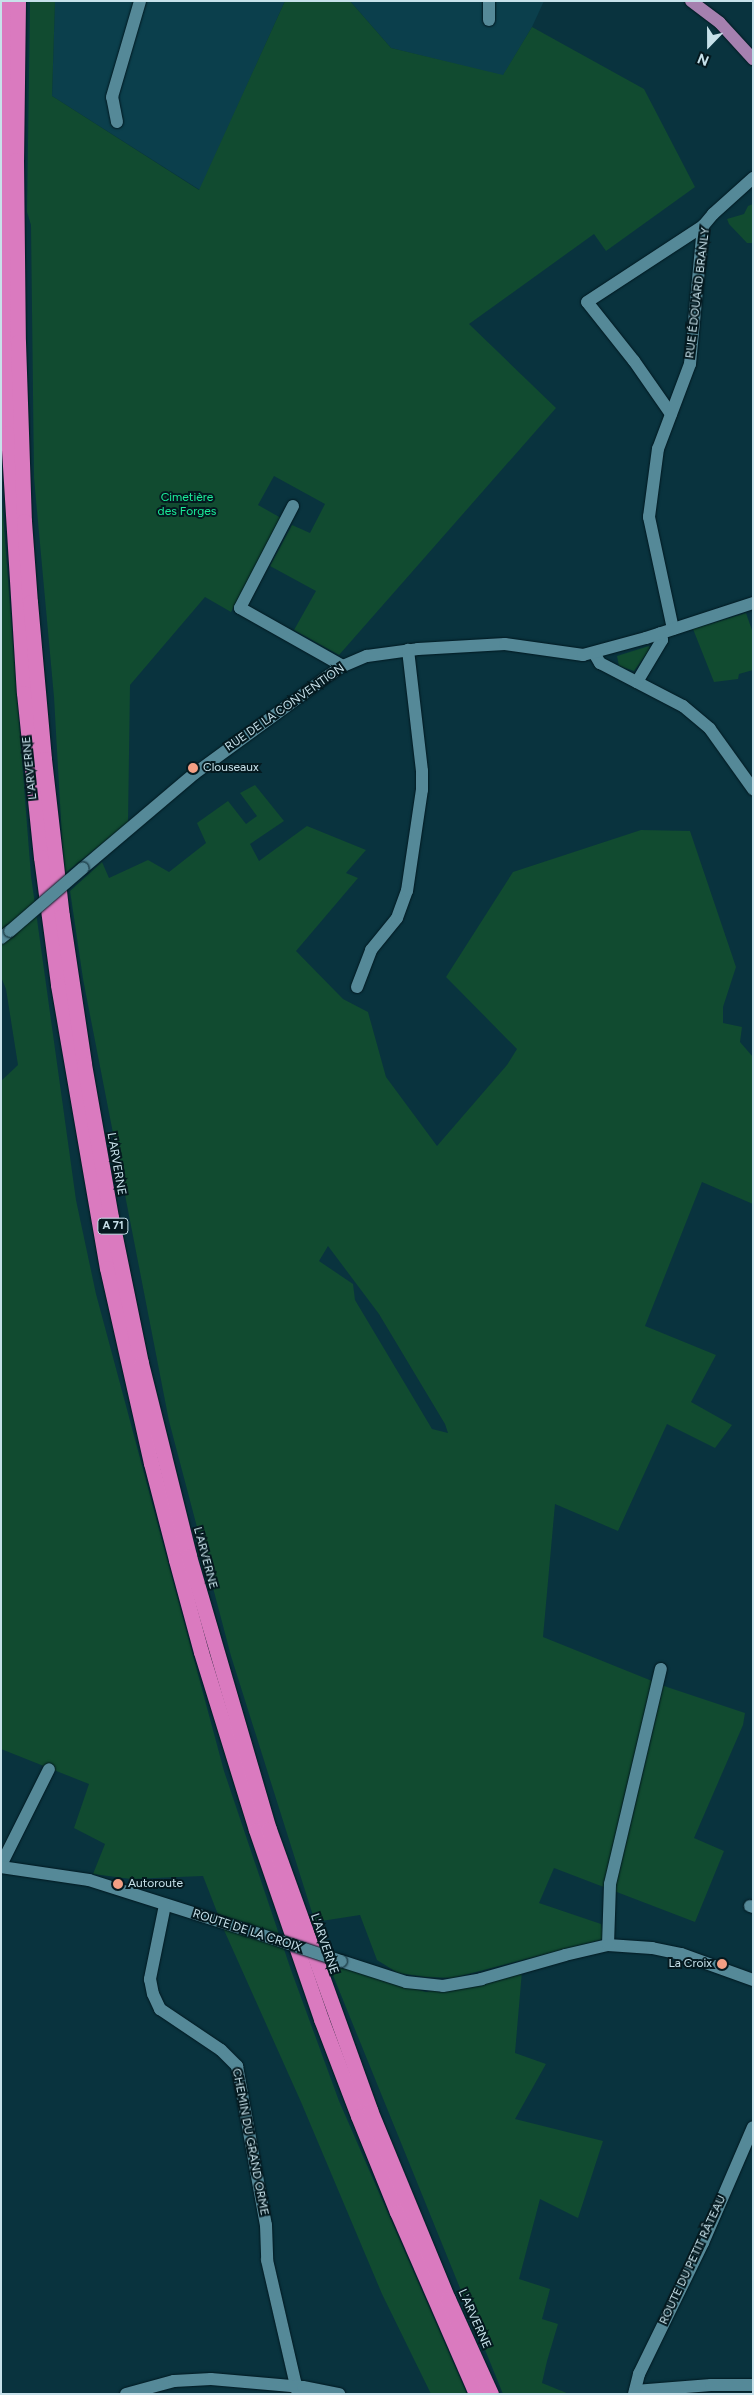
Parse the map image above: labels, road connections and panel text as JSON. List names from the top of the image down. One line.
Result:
{"streets":{"highway":["L'ARVERNE","A 71"],"street":["RUE ÉDOUARD BRANLY","RUE DE LA CONVENTION","ROUTE DE LA CROIX","CHEMIN DU GRAND ORME","ROUTE DU PETIT RÂTEAU"]},"crossings":[["RUE ÉDOUARD BRANLY","RUE DE LA CONVENTION"],["ROUTE DE LA CROIX","CHEMIN DU GRAND ORME"]],"parks":["Cimetière des Forges"],"places":["Clouseaux","Autoroute","La Croix"],"north":"bottom"}
